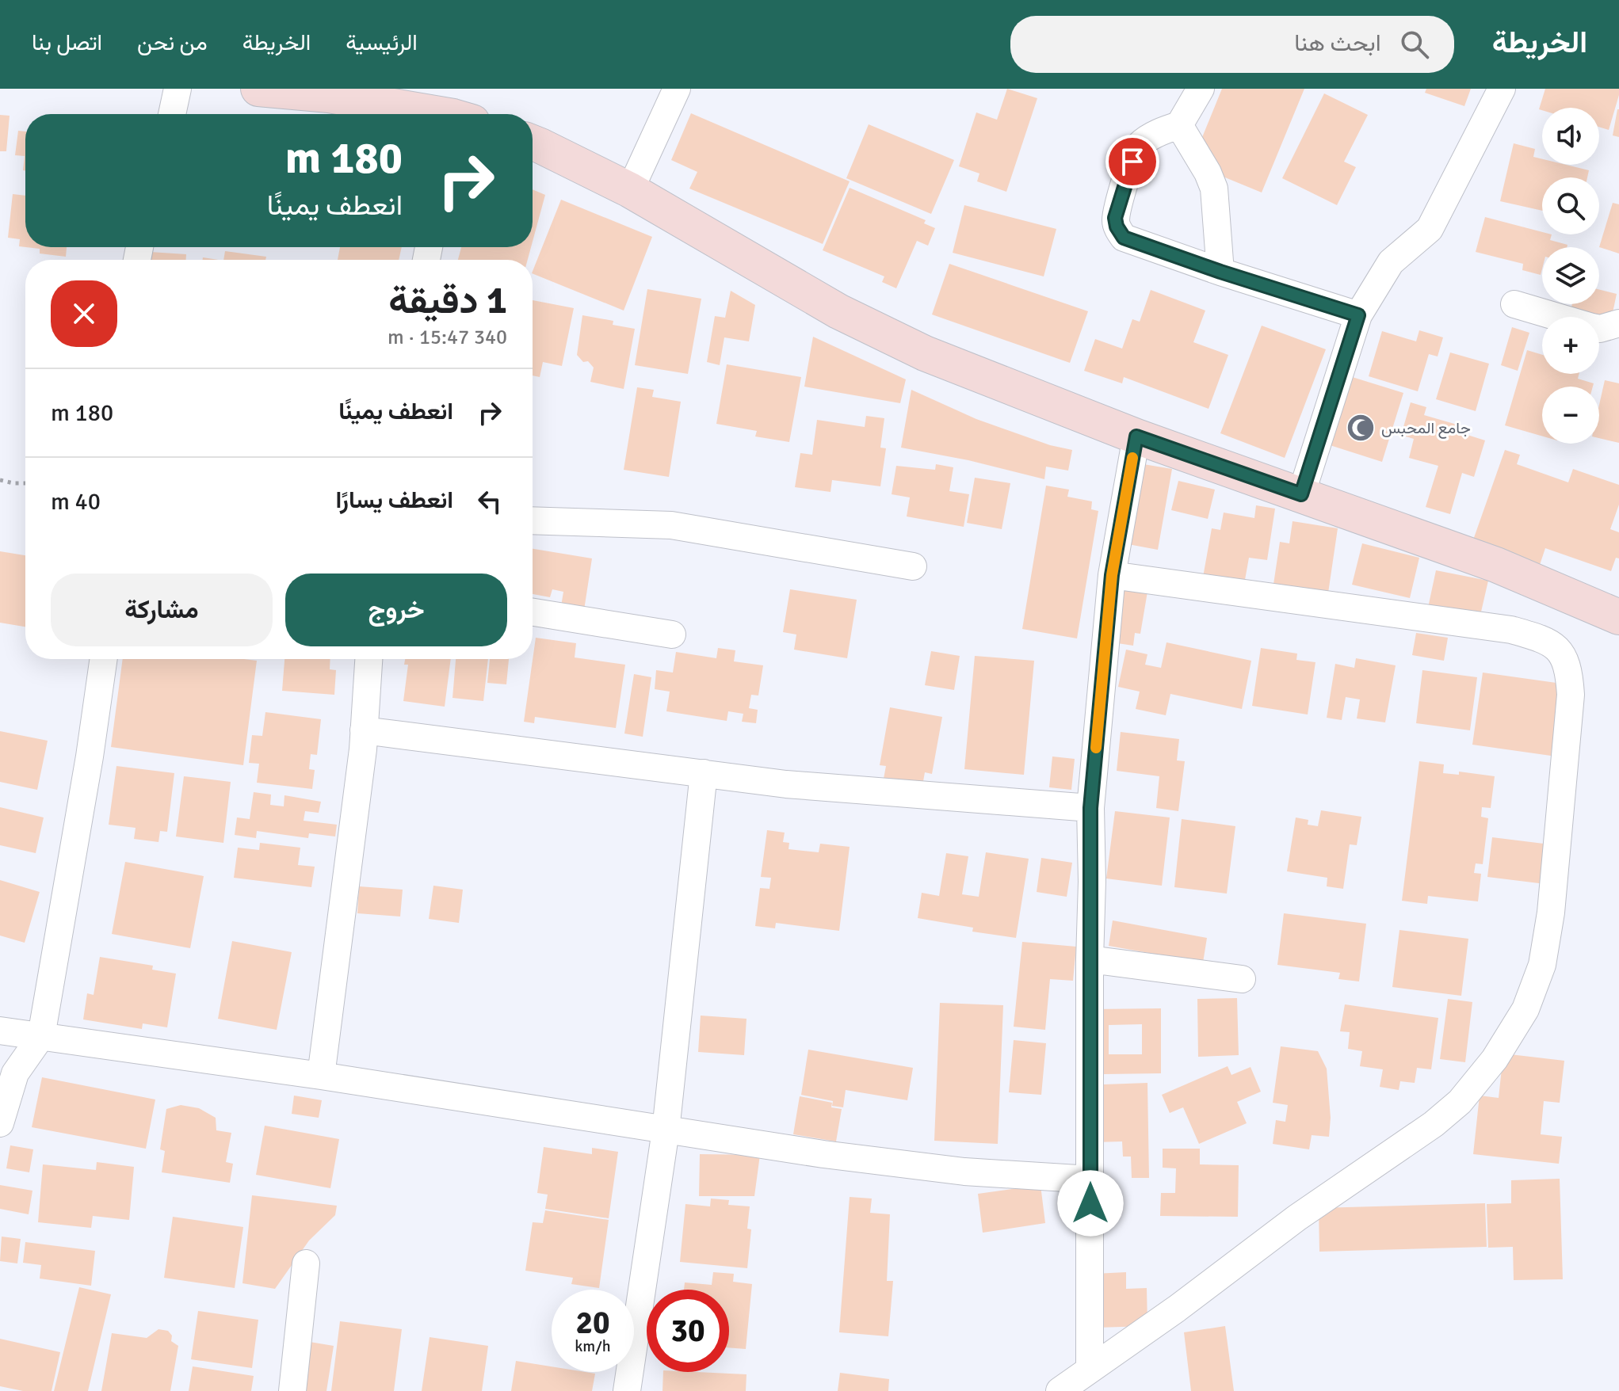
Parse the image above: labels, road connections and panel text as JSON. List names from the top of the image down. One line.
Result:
{"places":{"mosque":["جامع المحبس"]},"page":{"header":"الخريطة","search":"ابحث هنا","nav":["الرئيسية","الخريطة","من نحن","اتصل بنا"],"map_buttons":["+","−"],"turn":["180 m","انعطف يمينًا"],"heading":["1 دقيقة","340 m · 15:47"],"list":[{"name":"انعطف يمينًا","value":"180 m"},{"name":"انعطف يسارًا","value":"40 m"}],"buttons":["خروج","مشاركة"],"speed":"20 km/h","limit":"30"}}
